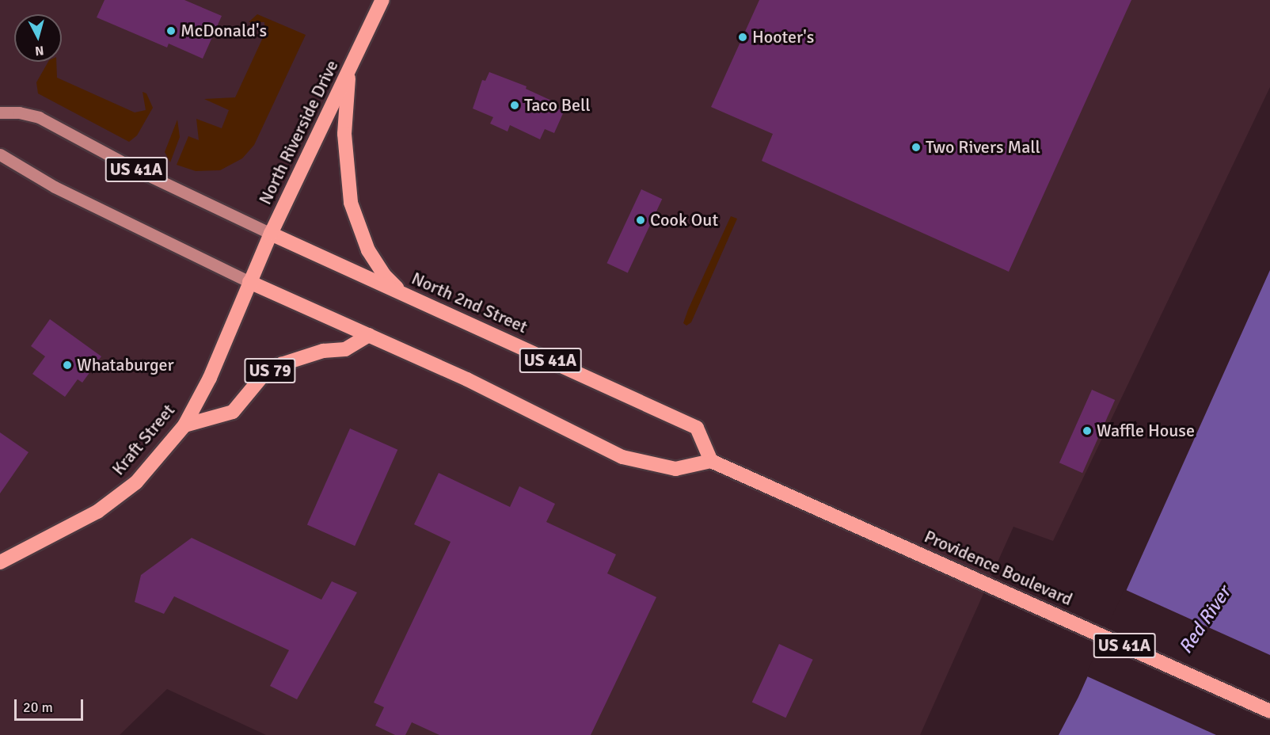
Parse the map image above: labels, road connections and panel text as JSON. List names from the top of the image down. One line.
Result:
{"streets":{"highway":["North Riverside Drive","US 41A","North 2nd Street","US 79","Kraft Street","Providence Boulevard"]},"crossings":[["North Riverside Drive","US 41A"],["North Riverside Drive","North 2nd Street"],["North Riverside Drive","Kraft Street"],["US 41A","North 2nd Street"],["US 41A","US 79"],["US 41A","Kraft Street"],["US 41A","Providence Boulevard"],["North 2nd Street","Providence Boulevard"],["US 79","Kraft Street"]],"water":["Red River"],"places":["McDonald's","Hooter's","Taco Bell","Two Rivers Mall","Cook Out","Whataburger","Waffle House"],"scale_bar":"20 m","north":"bottom"}
